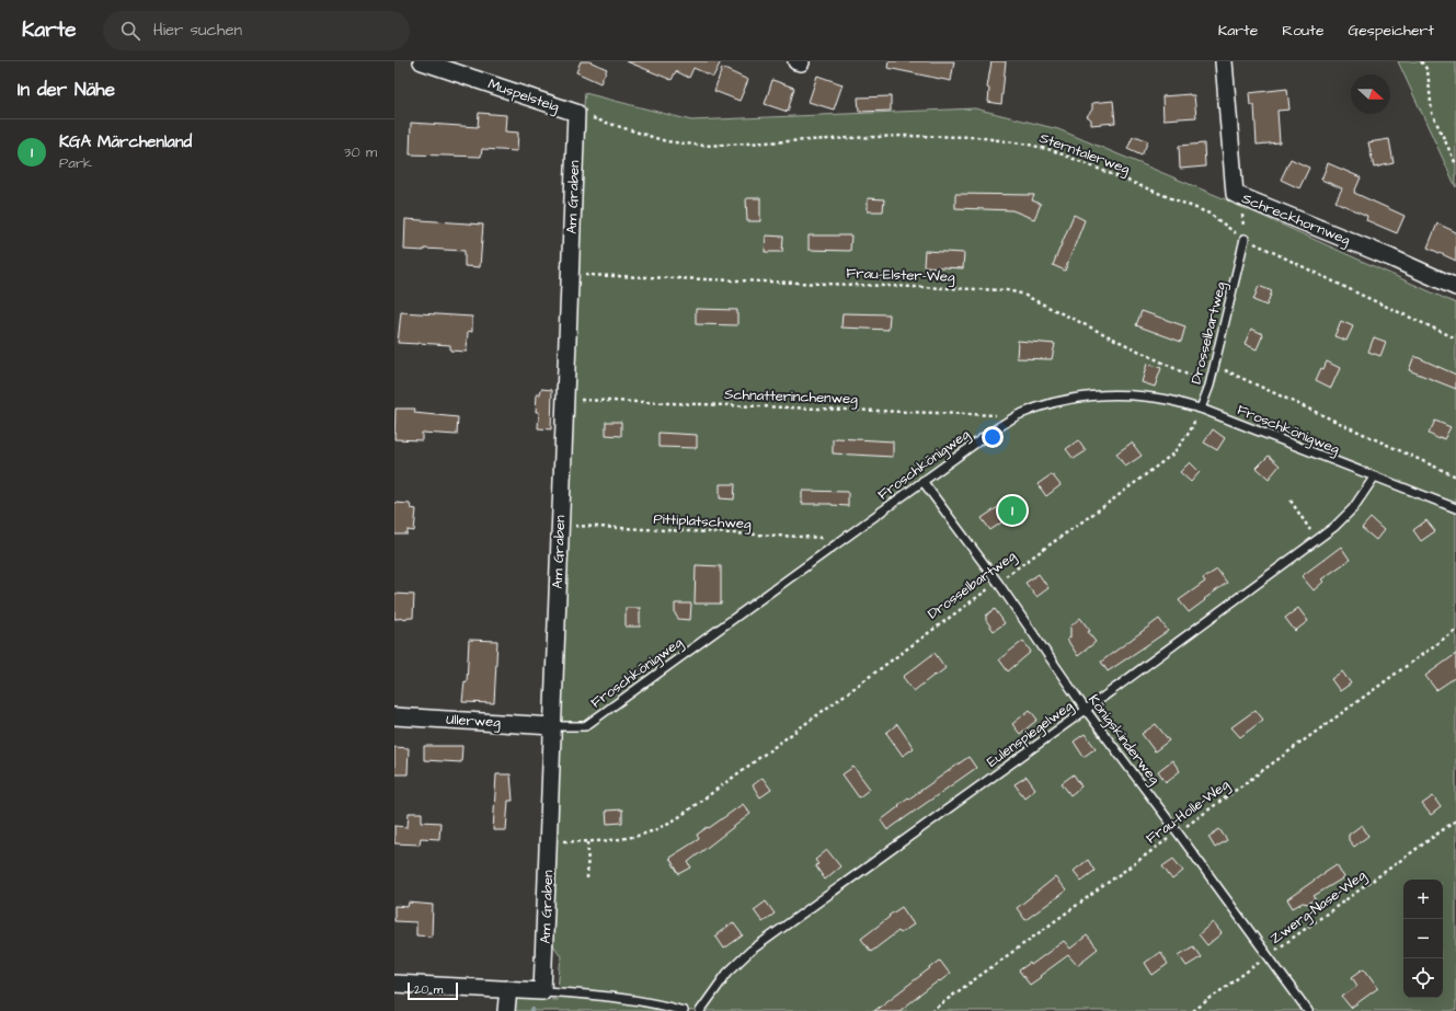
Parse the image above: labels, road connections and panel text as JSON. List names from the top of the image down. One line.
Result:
{"streets":{"street":["Muspelsteig","Am Graben","Schreckhornweg","Ullerweg"],"lane":["Drosselbartweg","Froschkönigweg","Eulenspiegelweg","Königskinderweg"],"path":["Sterntalerweg","Frau-Elster-Weg","Schnatterinchenweg","Pittiplatschweg","Frau-Holle-Weg","Zwerg-Nase-Weg"]},"crossings":[["Muspelsteig","Am Graben"],["Sterntalerweg","Drosselbartweg"],["Am Graben","Frau-Elster-Weg"],["Am Graben","Drosselbartweg"],["Am Graben","Schnatterinchenweg"],["Am Graben","Froschkönigweg"],["Am Graben","Pittiplatschweg"],["Am Graben","Ullerweg"],["Frau-Elster-Weg","Drosselbartweg"],["Drosselbartweg","Froschkönigweg"],["Drosselbartweg","Königskinderweg"],["Schnatterinchenweg","Froschkönigweg"],["Froschkönigweg","Pittiplatschweg"],["Froschkönigweg","Ullerweg"],["Froschkönigweg","Eulenspiegelweg"],["Froschkönigweg","Königskinderweg"],["Eulenspiegelweg","Königskinderweg"],["Königskinderweg","Frau-Holle-Weg"],["Königskinderweg","Zwerg-Nase-Weg"]],"scale_bar":"20 m","north":"right","page":{"header":"Karte","search":"Hier suchen","nav":["Karte","Route","Gespeichert"],"heading":"In der Nähe","list":[{"mark":"1","name":"KGA Märchenland","note":"Park","value":"30 m"}],"pins":"1","map_buttons":["+","−"],"scale":"20 m"}}
